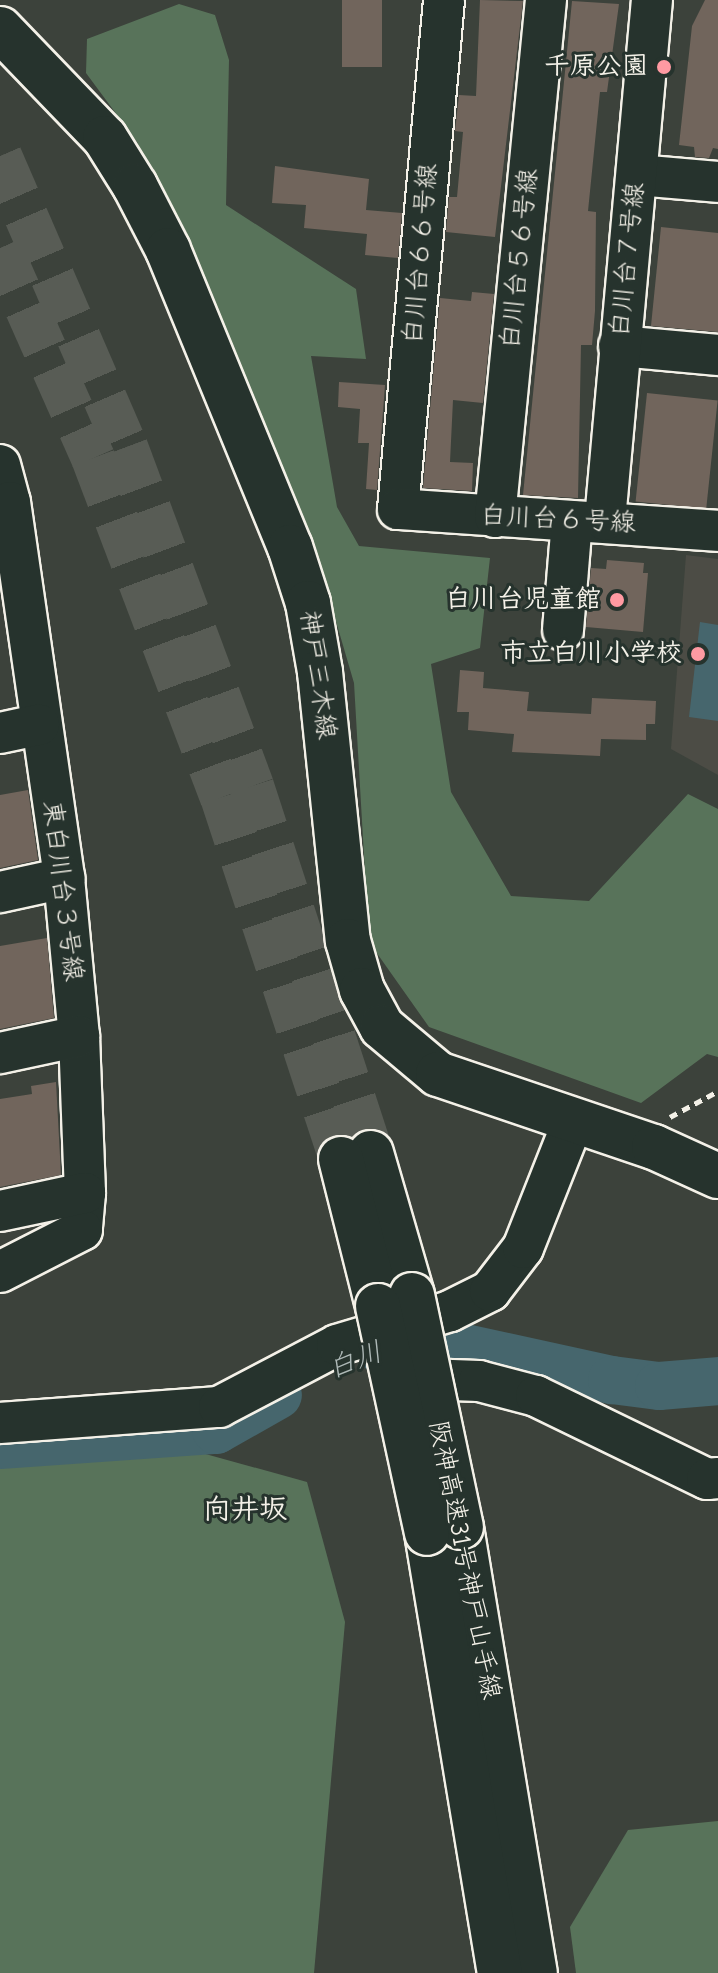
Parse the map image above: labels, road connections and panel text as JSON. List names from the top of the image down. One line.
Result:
{"streets":{"main road":["神戸三木線","阪神高速31号神戸山手線"],"street":["白川台６６号線","白川台５６号線","白川台７号線","白川台６号線","東白川台３号線"]},"crossings":[["白川台６６号線","白川台６号線"],["白川台５６号線","白川台６号線"],["白川台７号線","白川台６号線"]],"districts":["向井坂"],"water":["白川"],"places":["千原公園","白川台児童館","市立白川小学校"]}
